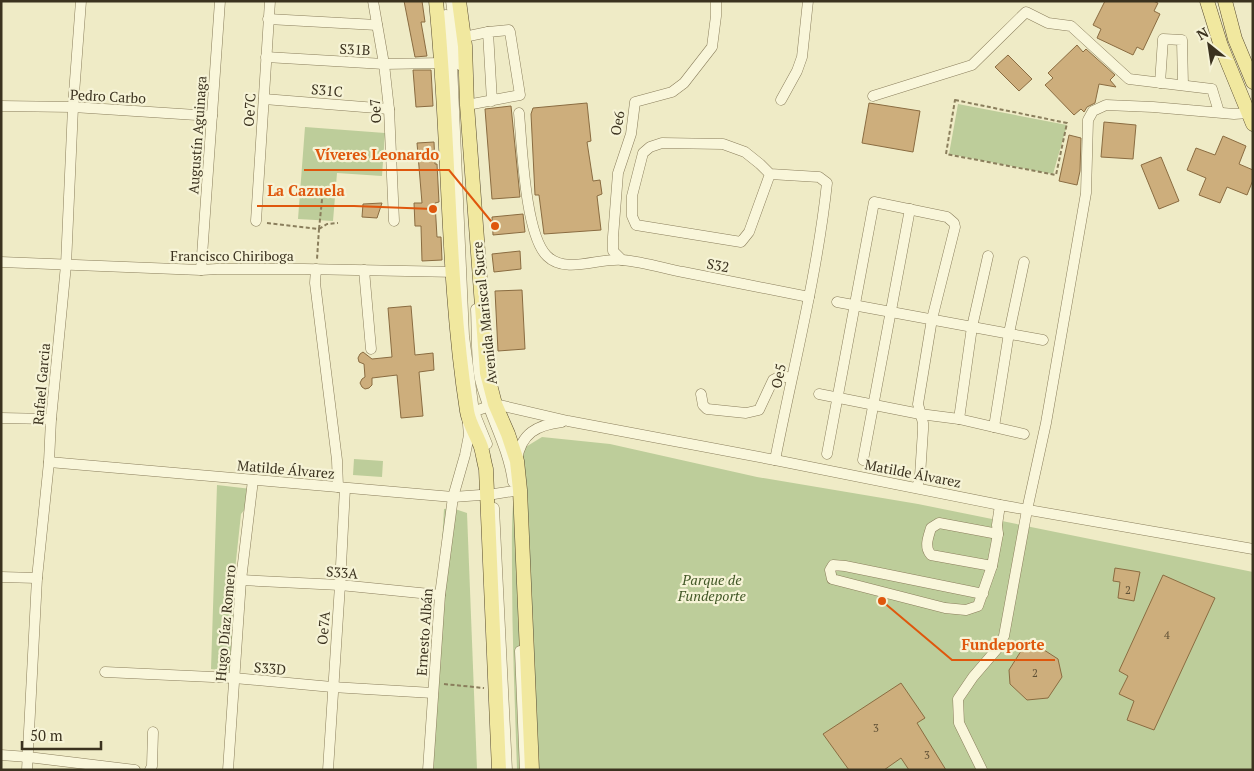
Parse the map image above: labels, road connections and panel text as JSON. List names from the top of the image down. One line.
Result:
{"streets":{"main road":["Avenida Mariscal Sucre"],"street":["S31B","S31C","Pedro Carbo","Oe7C","Oe7","Oe6","Augustín Aguinaga","Francisco Chiriboga","S32","Oe5","Rafael Garcia","Matilde Álvarez","S33A","Hugo Díaz Romero","Oe7A","Ernesto Albán","S33D"]},"crossings":[["S31B","Oe7C"],["S31B","Oe7"],["S31B","Avenida Mariscal Sucre"],["S31C","Oe7C"],["S31C","Oe7"],["Pedro Carbo","Augustín Aguinaga"],["Pedro Carbo","Rafael Garcia"],["Oe6","S32"],["Augustín Aguinaga","Francisco Chiriboga"],["Francisco Chiriboga","Avenida Mariscal Sucre"],["Francisco Chiriboga","Rafael Garcia"],["Francisco Chiriboga","Oe7A"],["S32","Oe5"],["Avenida Mariscal Sucre","Matilde Álvarez"],["Avenida Mariscal Sucre","Ernesto Albán"],["Oe5","Matilde Álvarez"],["Rafael Garcia","Matilde Álvarez"],["Matilde Álvarez","Hugo Díaz Romero"],["Matilde Álvarez","Oe7A"],["Matilde Álvarez","Ernesto Albán"],["S33A","Hugo Díaz Romero"],["S33A","Oe7A"],["S33A","Ernesto Albán"],["Hugo Díaz Romero","S33D"],["Oe7A","S33D"],["Ernesto Albán","S33D"]],"parks":["Parque de Fundeporte"],"places":["La Cazuela","Víveres Leonardo","Fundeporte"],"house_numbers":["2","4","2","3","3"],"scale_bar":"50 m","north":"top left"}
